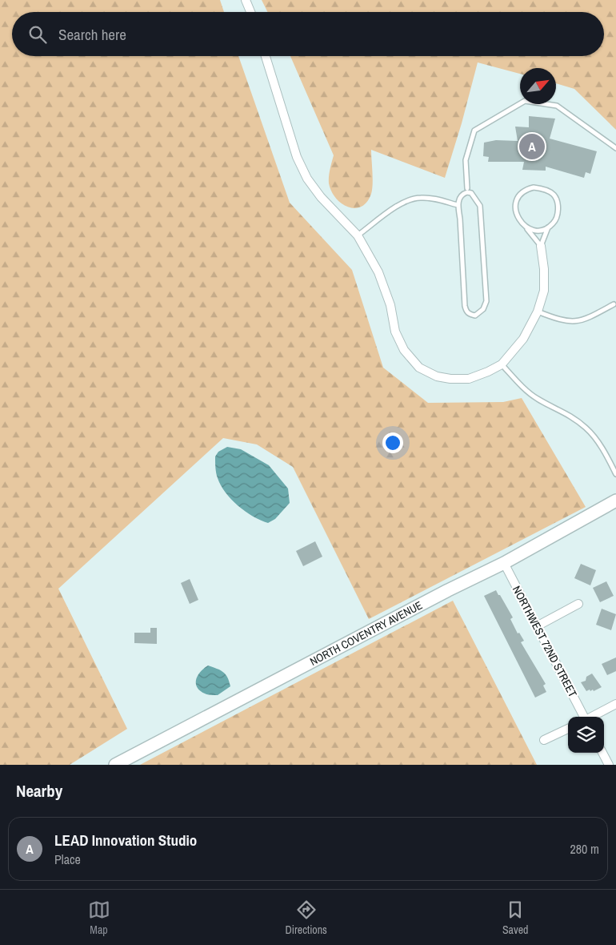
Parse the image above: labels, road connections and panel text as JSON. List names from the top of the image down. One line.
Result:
{"streets":{"street":["NORTH COVENTRY AVENUE","NORTHWEST 72ND STREET"]},"crossings":[["NORTH COVENTRY AVENUE","NORTHWEST 72ND STREET"]],"north":"top right","page":{"search":"Search here","pins":"A","heading":"Nearby","list":[{"mark":"A","name":"LEAD Innovation Studio","note":"Place","value":"280 m"}],"nav":["Map","Directions","Saved"]}}
